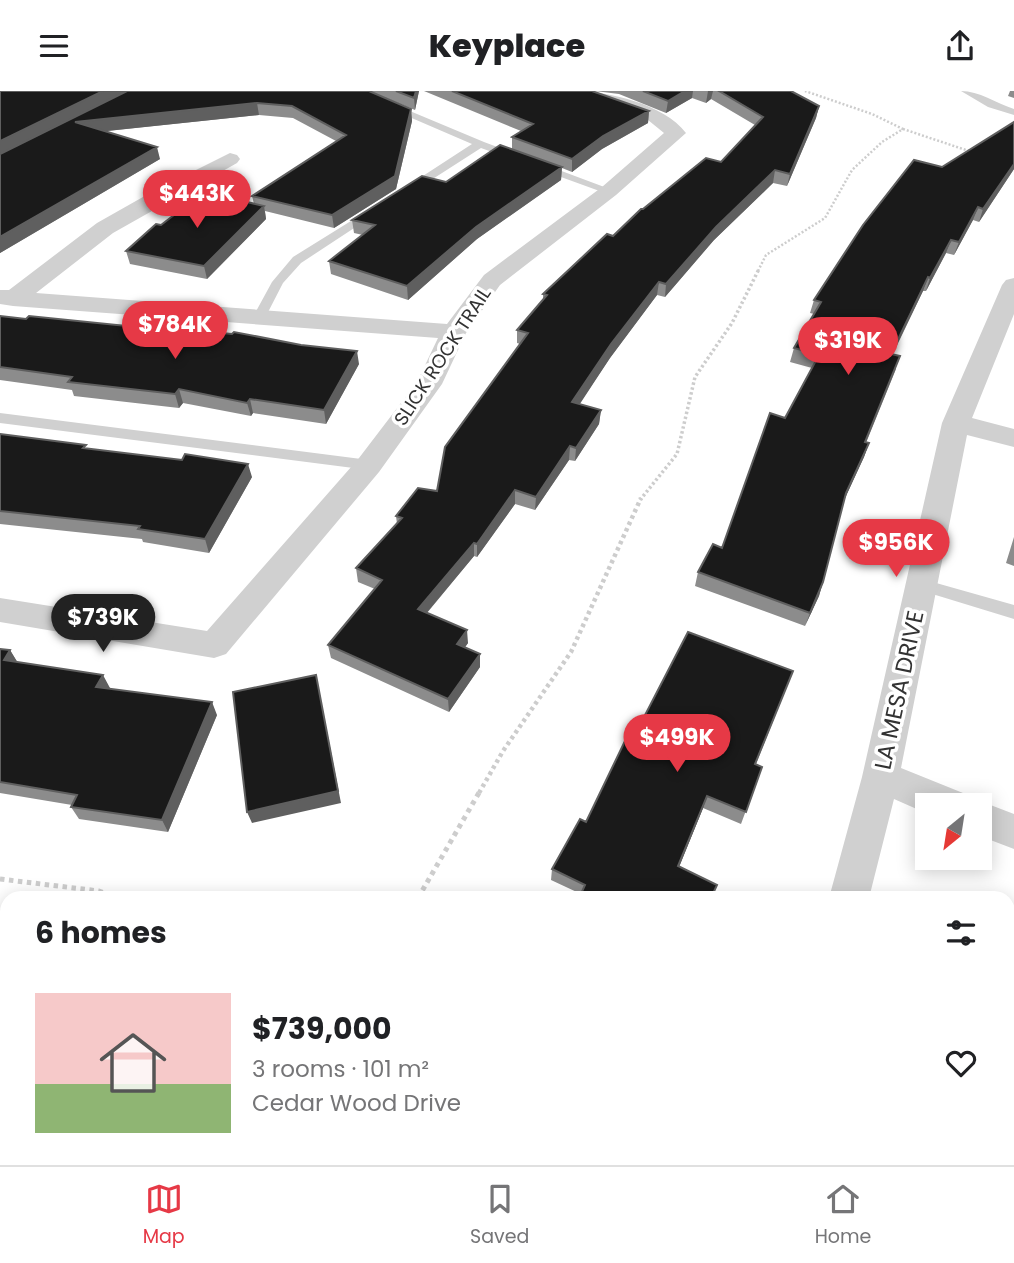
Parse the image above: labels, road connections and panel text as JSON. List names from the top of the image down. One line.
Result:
{"streets":{"street":["SLICK ROCK TRAIL","LA MESA DRIVE"]},"north":"bottom left","page":{"header":"Keyplace","price":["$443K","$784K","$319K","$956K","$739K","$499K"],"heading":"6 homes","list":[{"name":"$739,000","note":"3 rooms · 101 m² · Cedar Wood Drive"}],"tabs":["Map","Saved","Home"]}}
